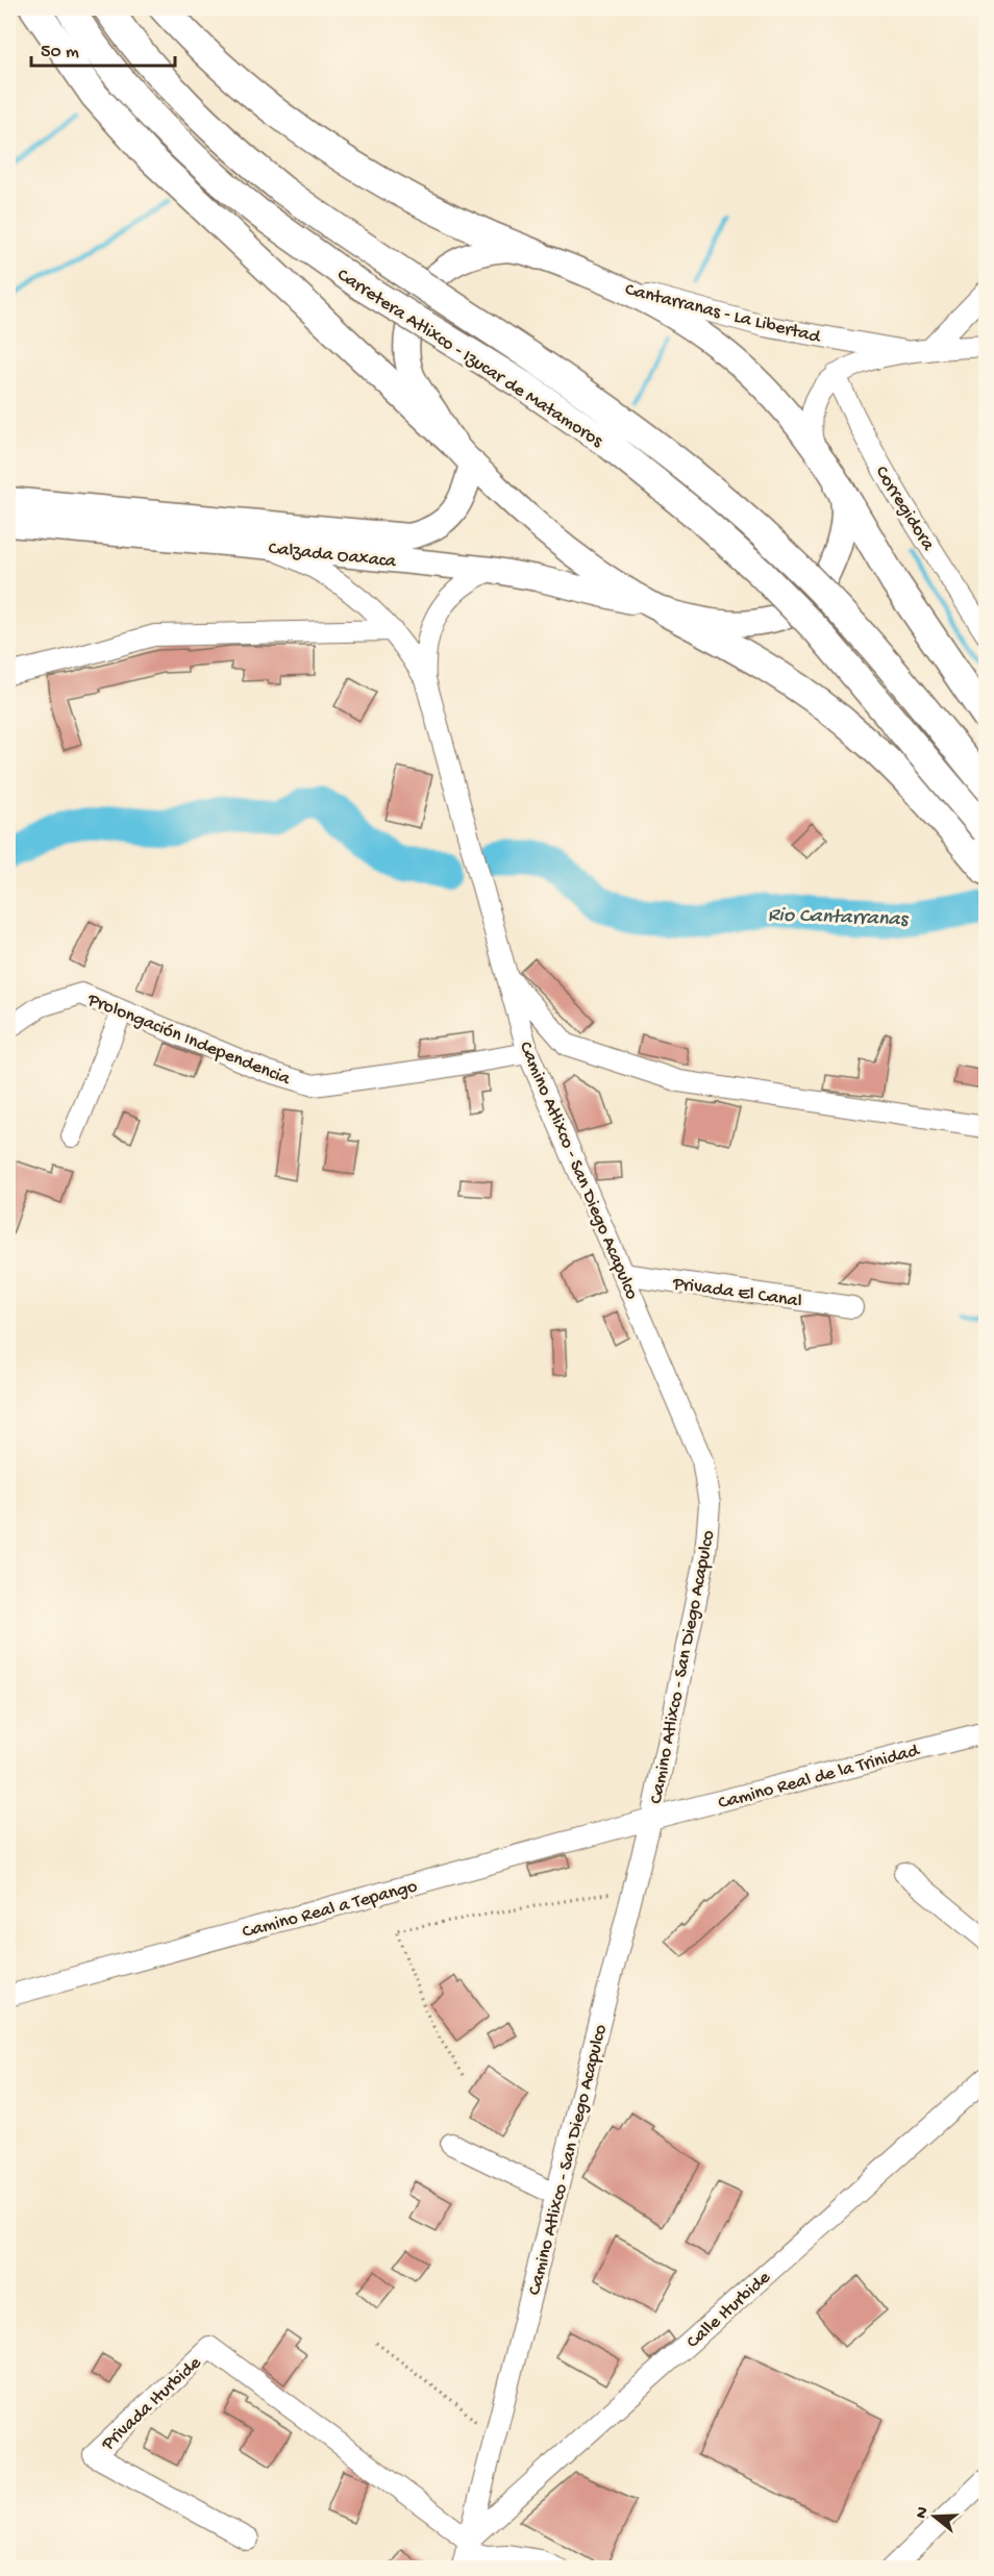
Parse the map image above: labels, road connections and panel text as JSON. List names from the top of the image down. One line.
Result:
{"streets":{"highway":["Carretera Atlixco - Izucar de Matamoros"],"main road":["Calzada Oaxaca"],"street":["Cantarranas - La Libertad","Corregidora","Prolongación Independencia","Camino Atlixco - San Diego Acapulco","Privada El Canal","Camino Real de la Trinidad","Camino Real a Tepango","Calle Iturbide","Privada Iturbide"]},"crossings":[["Cantarranas - La Libertad","Corregidora"],["Calzada Oaxaca","Camino Atlixco - San Diego Acapulco"],["Prolongación Independencia","Camino Atlixco - San Diego Acapulco"],["Camino Atlixco - San Diego Acapulco","Privada El Canal"],["Camino Atlixco - San Diego Acapulco","Camino Real de la Trinidad"],["Camino Atlixco - San Diego Acapulco","Camino Real a Tepango"],["Camino Atlixco - San Diego Acapulco","Calle Iturbide"],["Camino Atlixco - San Diego Acapulco","Privada Iturbide"],["Camino Real de la Trinidad","Camino Real a Tepango"],["Calle Iturbide","Privada Iturbide"]],"water":["Rio Cantarranas"],"scale_bar":"50 m","north":"left"}
